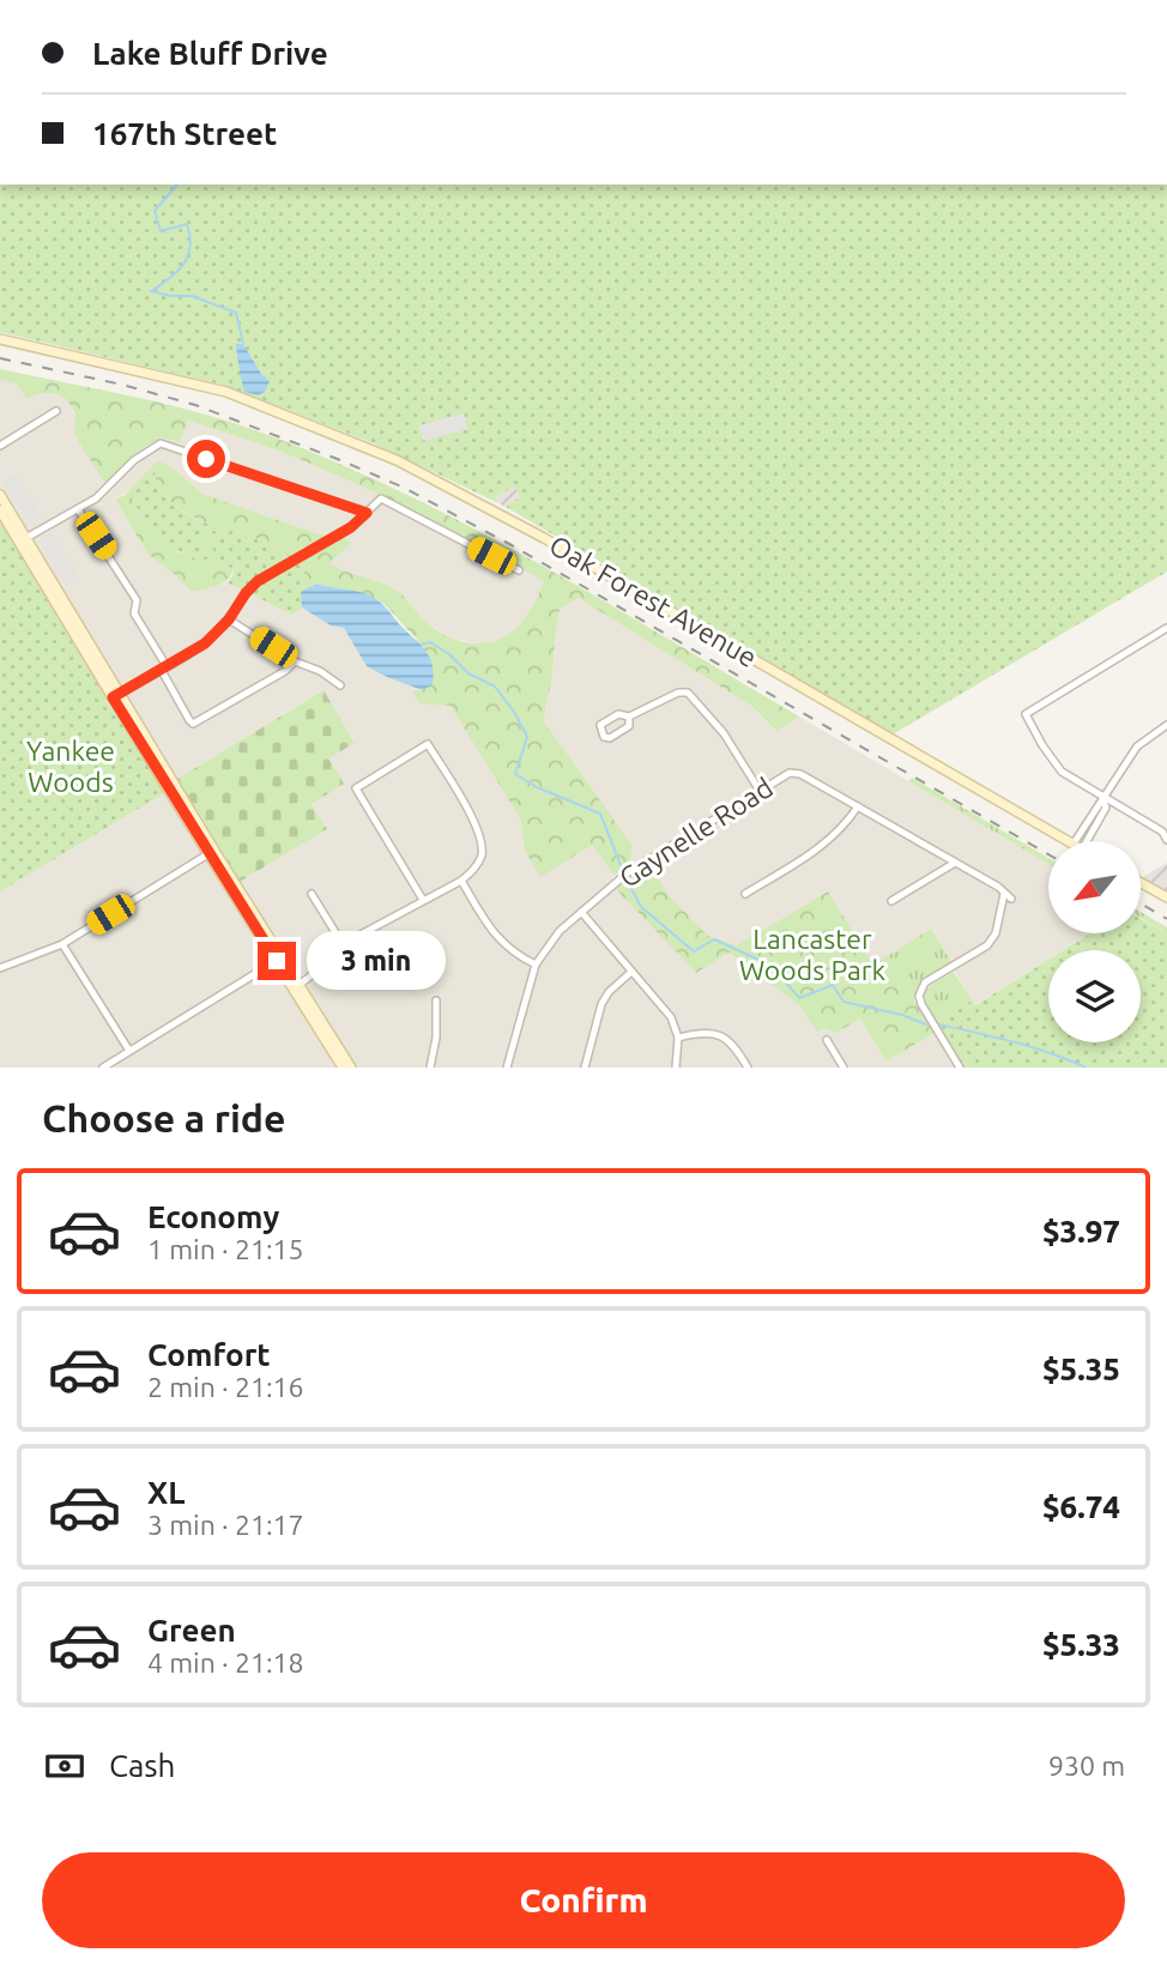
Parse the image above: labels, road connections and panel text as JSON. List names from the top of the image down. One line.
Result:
{"streets":{"street":["Oak Forest Avenue","Gaynelle Road"]},"parks":["Yankee Woods","Lancaster Woods Park"],"north":"bottom left","page":{"banner":["Lake Bluff Drive","167th Street"],"bubble":"3 min","heading":"Choose a ride","list":[{"name":"Economy","note":"1 min · 21:15","value":"$3.97"},{"name":"Comfort","note":"2 min · 21:16","value":"$5.35"},{"name":"XL","note":"3 min · 21:17","value":"$6.74"},{"name":"Green","note":"4 min · 21:18","value":"$5.33"}],"pay":["Cash","930 m"],"buttons":"Confirm"}}
